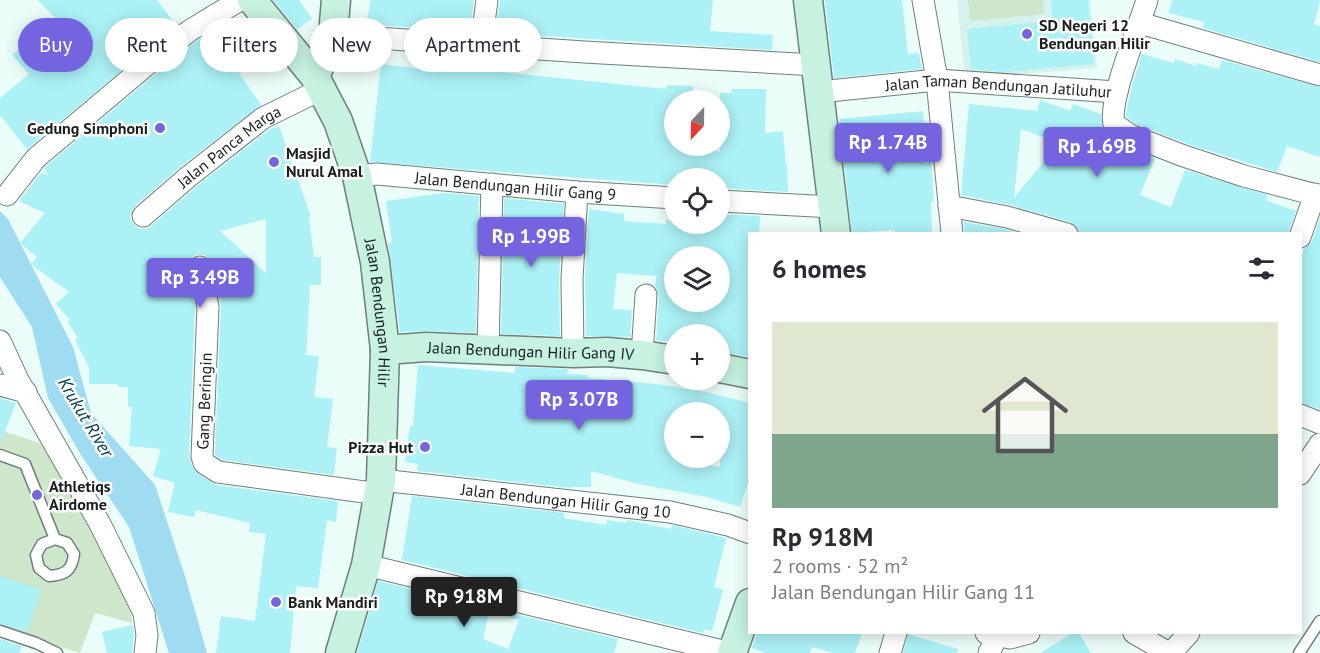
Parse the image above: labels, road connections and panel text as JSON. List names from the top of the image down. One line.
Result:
{"streets":{"street":["Jalan Taman Bendungan Jatiluhur","Jalan Panca Marga","Jalan Bendungan Hilir Gang 9","Jalan Bendungan Hilir","Jalan Bendungan Hilir Gang IV","Gang Beringin","Jalan Bendungan Hilir Gang 10"]},"crossings":[["Jalan Panca Marga","Jalan Bendungan Hilir"],["Jalan Bendungan Hilir Gang 9","Jalan Bendungan Hilir"],["Jalan Bendungan Hilir","Jalan Bendungan Hilir Gang IV"],["Jalan Bendungan Hilir","Gang Beringin"],["Jalan Bendungan Hilir","Jalan Bendungan Hilir Gang 10"],["Gang Beringin","Jalan Bendungan Hilir Gang 10"]],"water":["Krukut River"],"places":["SD Negeri 12 Bendungan Hilir","Gedung Simphoni","Masjid Nurul Amal","Pizza Hut","Athletiqs Airdome","Bank Mandiri"],"north":"bottom","page":{"chip":["Buy","Rent","Filters","New","Apartment"],"map_buttons":["+","−"],"price":["Rp 1.74B","Rp 1.69B","Rp 1.99B","Rp 3.49B","Rp 3.07B","Rp 918M"],"heading":"6 homes","list":[{"name":"Rp 918M","note":"2 rooms · 52 m² · Jalan Bendungan Hilir Gang 11"}]}}
